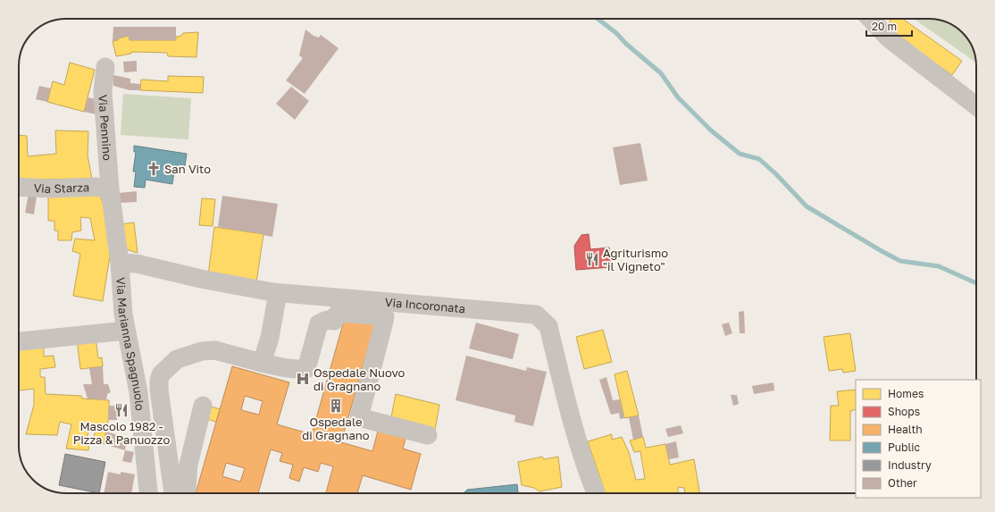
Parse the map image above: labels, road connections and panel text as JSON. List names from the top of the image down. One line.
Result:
{"streets":{"street":["Via Pennino","Via Starza","Via Incoronata","Via Marianna Spagnuolo"]},"crossings":[["Via Pennino","Via Starza"],["Via Pennino","Via Marianna Spagnuolo"],["Via Starza","Via Marianna Spagnuolo"],["Via Incoronata","Via Marianna Spagnuolo"]],"places":{"church":["San Vito"],"restaurant":["Agriturismo \"il Vigneto\"","Mascolo 1982 - Pizza & Panuozzo"],"hospital":["Ospedale Nuovo di Gragnano"],"building":["Ospedale di Gragnano"]},"legend":["Homes","Shops","Health","Public","Industry","Other"],"scale_bar":"20 m"}
